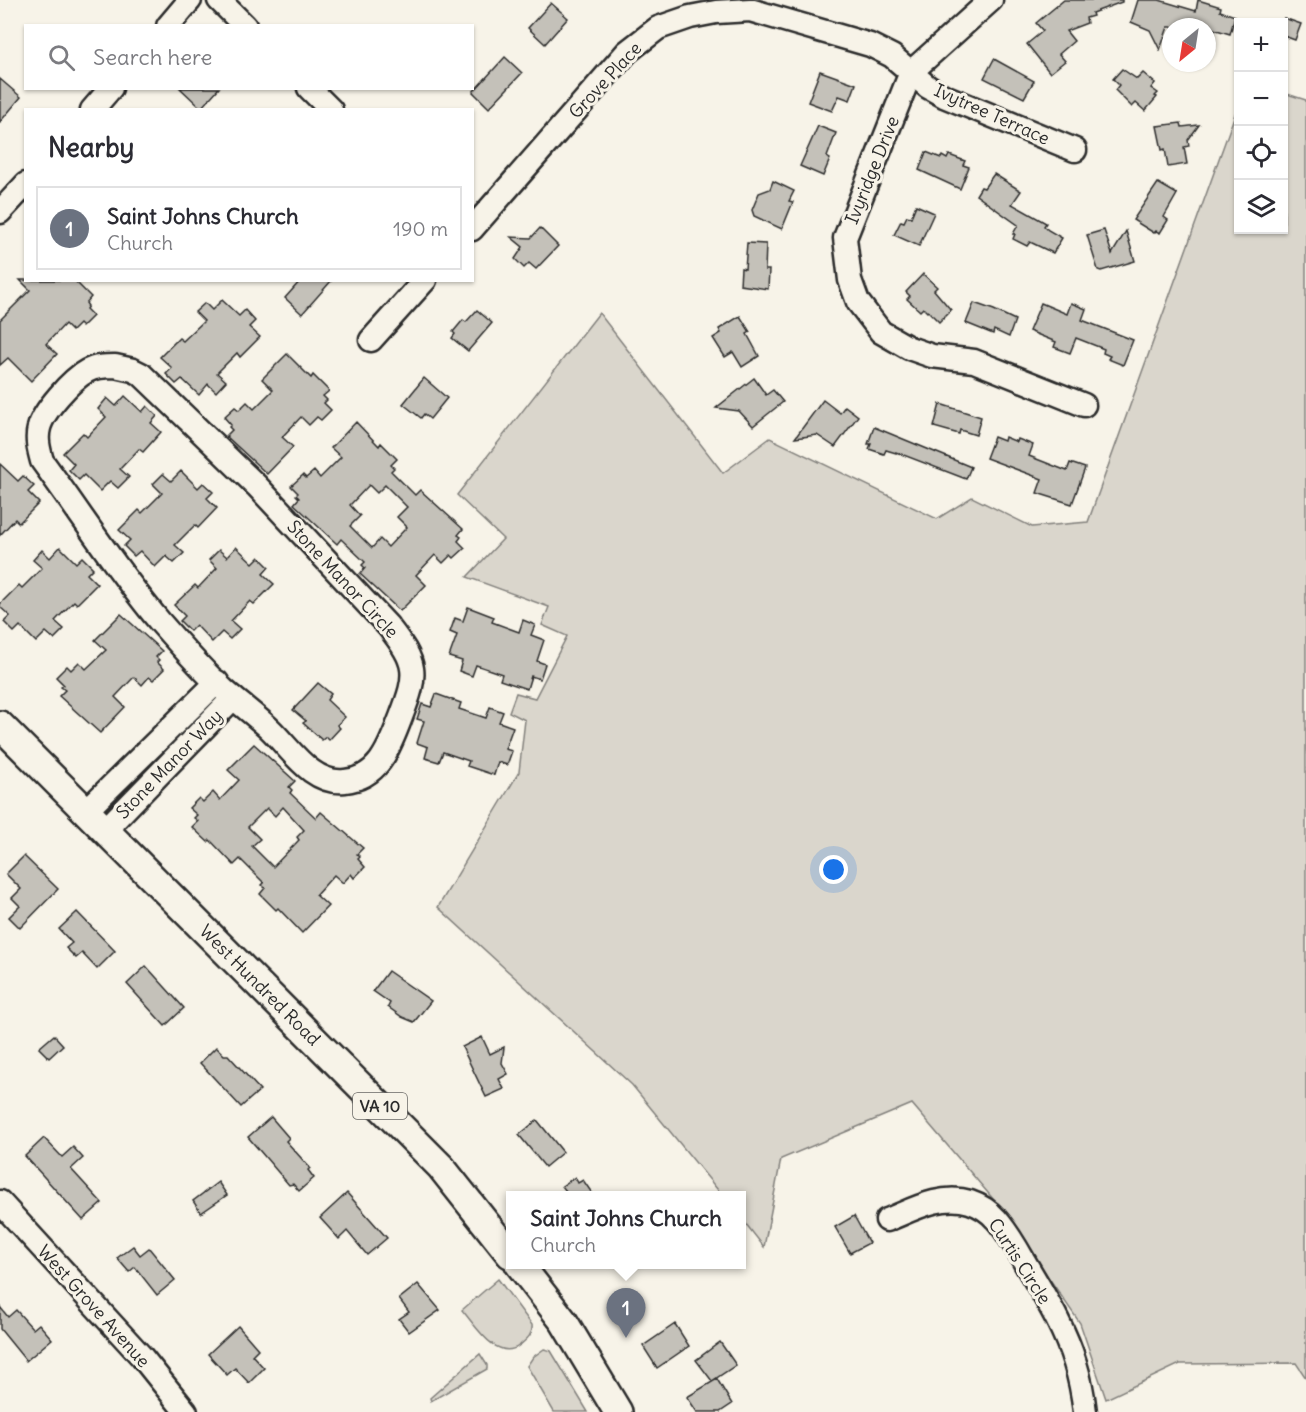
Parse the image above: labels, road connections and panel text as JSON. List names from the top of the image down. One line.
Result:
{"streets":{"main road":["West Hundred Road","VA 10"],"street":["Grove Place","Ivytree Terrace","Ivyridge Drive","Stone Manor Circle","Stone Manor Way","Curtis Circle","West Grove Avenue"]},"crossings":[["Grove Place","Ivytree Terrace"],["Grove Place","Ivyridge Drive"],["Ivytree Terrace","Ivyridge Drive"],["Stone Manor Circle","Stone Manor Way"],["Stone Manor Way","West Hundred Road"]],"north":"bottom left","page":{"map_buttons":["+","−"],"search":"Search here","heading":"Nearby","list":[{"mark":"1","name":"Saint Johns Church","note":"Church","value":"190 m"}],"popup":["Saint Johns Church","Church"],"pins":"1"}}
